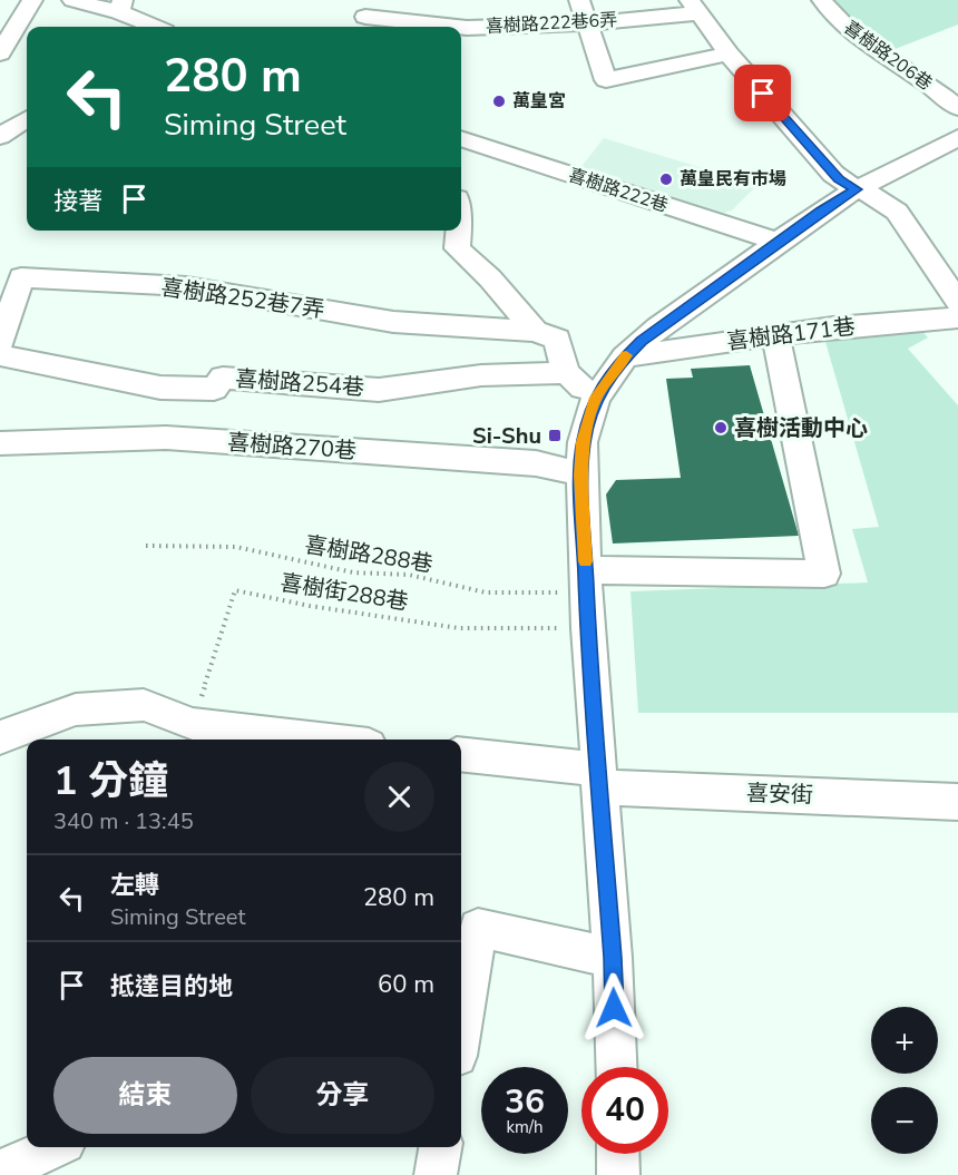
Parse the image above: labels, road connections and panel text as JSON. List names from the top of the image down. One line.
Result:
{"streets":{"street":["喜樹路222巷6弄","喜樹路206巷","喜樹路222巷","喜樹路252巷7弄","喜樹路171巷","喜樹路254巷","喜樹路270巷","喜安街"],"path":["喜樹路288巷","喜樹街288巷"]},"places":{"other":["萬皇宮","萬皇民有市場","喜樹活動中心"],"transit":["Si-Shu"]},"page":{"turn":["280 m","Siming Street"],"then":"接著","heading":["1 分鐘","340 m · 13:45"],"list":[{"name":"左轉","note":"Siming Street","value":"280 m"},{"name":"抵達目的地","value":"60 m"}],"map_buttons":["+","−"],"buttons":["結束","分享"],"speed":"36 km/h","limit":"40"}}
